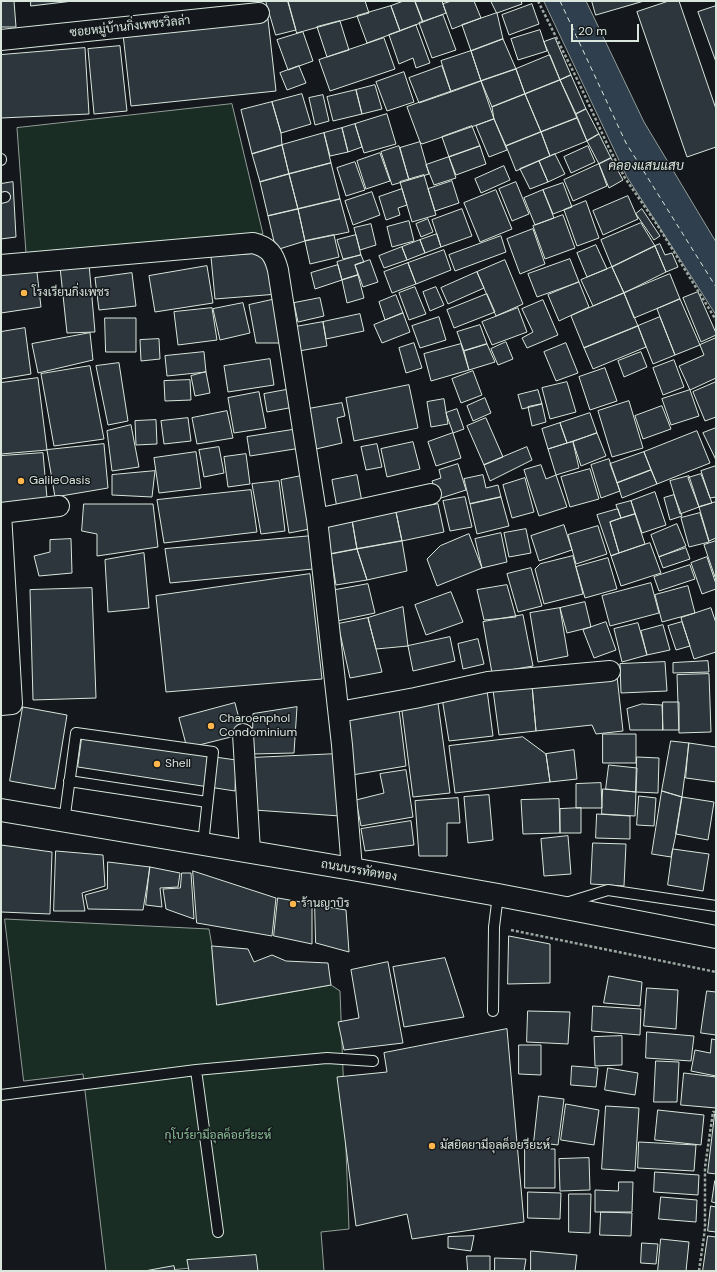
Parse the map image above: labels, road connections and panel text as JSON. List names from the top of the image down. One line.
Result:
{"streets":{"main road":["ถนนบรรทัดทอง"],"street":["ซอยหมู่บ้านกิ่งเพชรวิลล่า"]},"water":["คลองแสนแสบ"],"parks":["กุโบร์ยามีอุลค็อยรียะห์"],"places":["โรงเรียนกิ่งเพชร","GalileOasis","Charoenphol Condominium","Shell","ร้านญาบิร","มัสยิดยามีอุลค็อยรียะห์"],"scale_bar":"20 m"}
